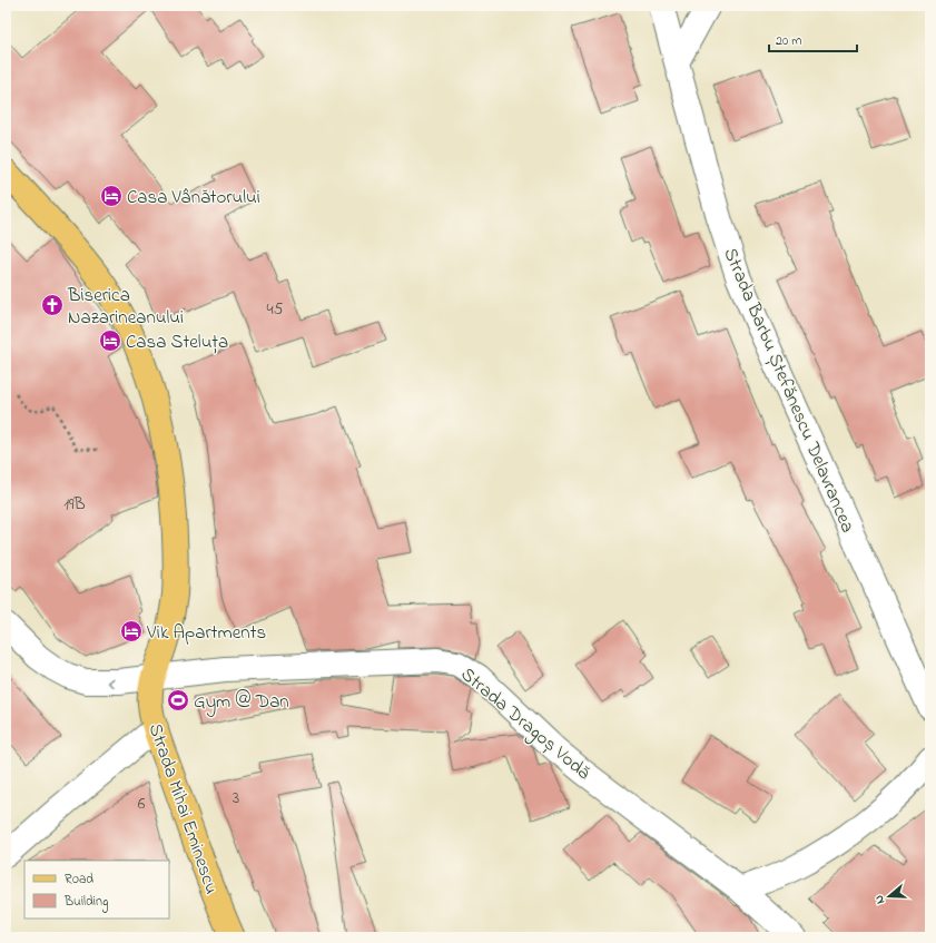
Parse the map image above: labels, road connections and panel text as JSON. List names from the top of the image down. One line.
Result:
{"streets":{"main road":["Strada Mihai Eminescu"],"street":["Strada Barbu Ștefănescu Delavrancea","Strada Dragoș Vodă"]},"crossings":[["Strada Dragoș Vodă","Strada Mihai Eminescu"]],"places":{"hotel":["Casa Vânătorului","Casa Steluța","Vik Apartments"],"church":["Biserica Nazarineanului"],"sports":["Gym @ Dan"]},"house_numbers":["45","19B","3","6"],"legend":["Road","Building"],"scale_bar":"20 m","north":"left"}
